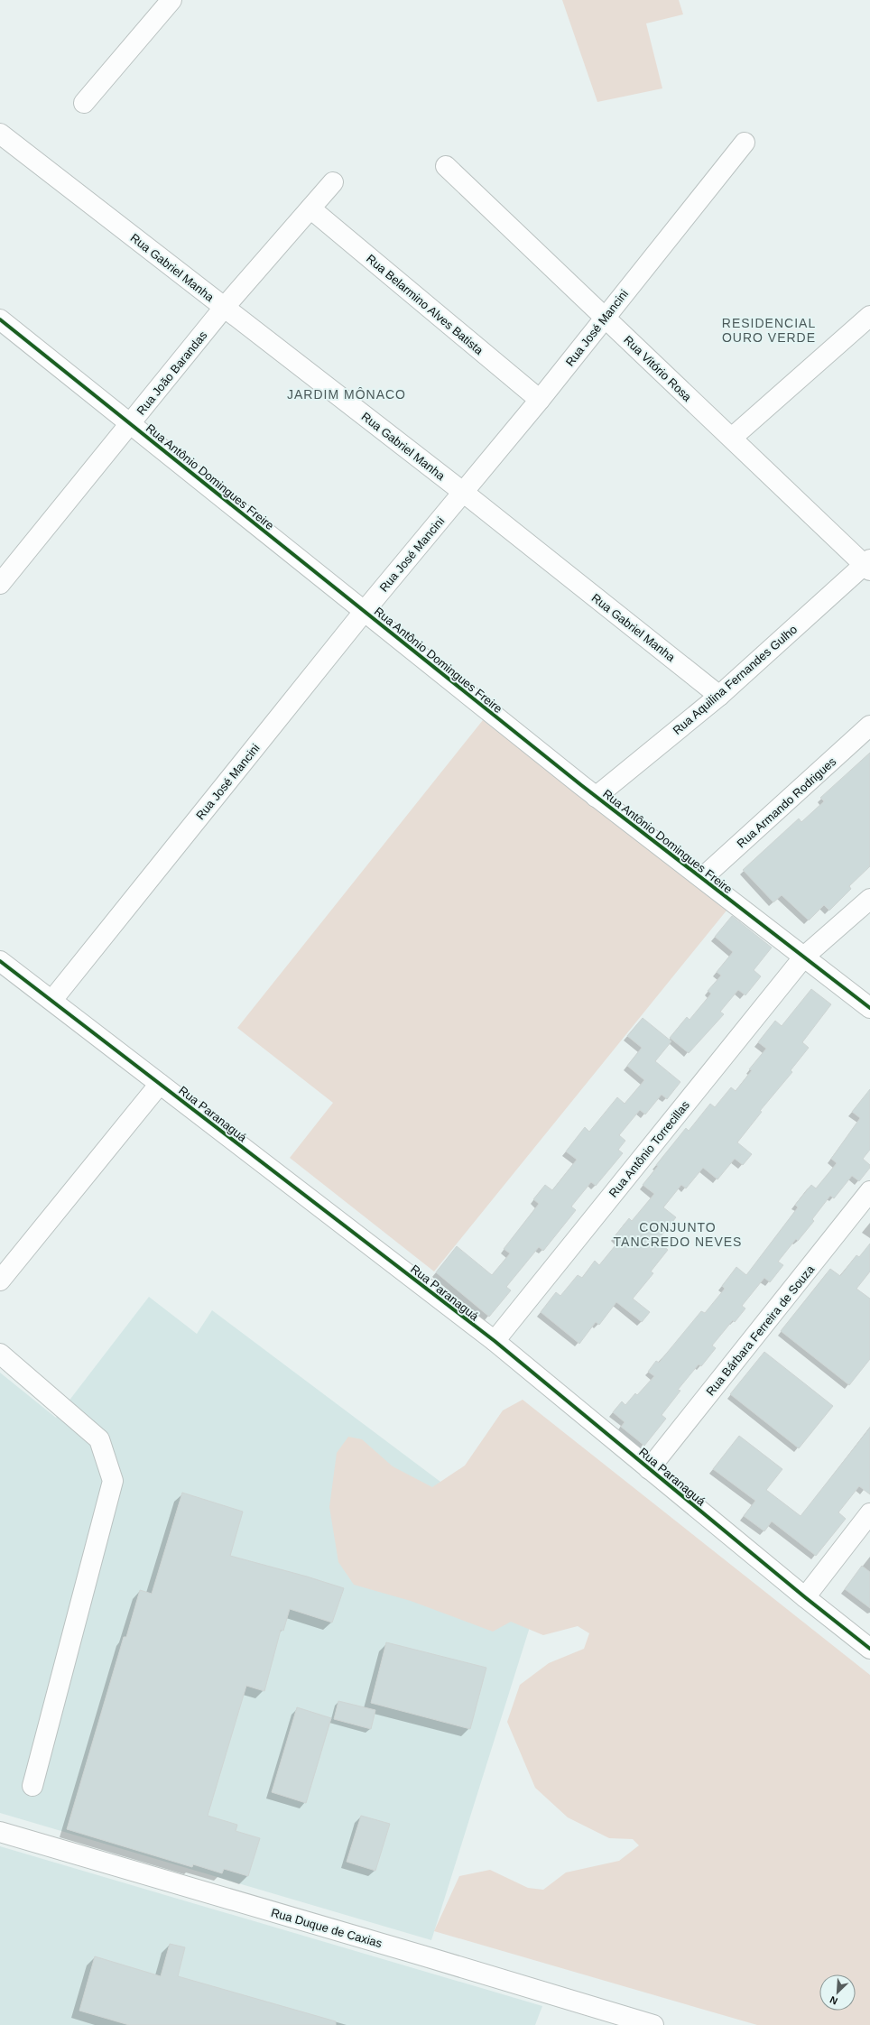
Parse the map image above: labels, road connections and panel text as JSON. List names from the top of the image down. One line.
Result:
{"streets":{"street":["Rua Gabriel Manha","Rua Belarmino Alves Batista","Rua José Mancini","Rua Vitório Rosa","Rua João Barandas","Rua Antônio Domingues Freire","Rua Aquilina Fernandes Gulho","Rua Armando Rodrigues","Rua Paranaguá","Rua Antônio Torrecillas","Rua Bárbara Ferreira de Souza","Rua Duque de Caxias"]},"crossings":[["Rua Gabriel Manha","Rua José Mancini"],["Rua Gabriel Manha","Rua João Barandas"],["Rua Gabriel Manha","Rua Aquilina Fernandes Gulho"],["Rua Belarmino Alves Batista","Rua José Mancini"],["Rua Belarmino Alves Batista","Rua João Barandas"],["Rua José Mancini","Rua Vitório Rosa"],["Rua José Mancini","Rua Antônio Domingues Freire"],["Rua José Mancini","Rua Paranaguá"],["Rua Vitório Rosa","Rua Aquilina Fernandes Gulho"],["Rua João Barandas","Rua Antônio Domingues Freire"],["Rua Antônio Domingues Freire","Rua Aquilina Fernandes Gulho"],["Rua Antônio Domingues Freire","Rua Armando Rodrigues"],["Rua Antônio Domingues Freire","Rua Antônio Torrecillas"],["Rua Paranaguá","Rua Antônio Torrecillas"],["Rua Paranaguá","Rua Bárbara Ferreira de Souza"]],"districts":["RESIDENCIAL OURO VERDE","JARDIM MÔNACO","CONJUNTO TANCREDO NEVES"],"north":"bottom left"}
